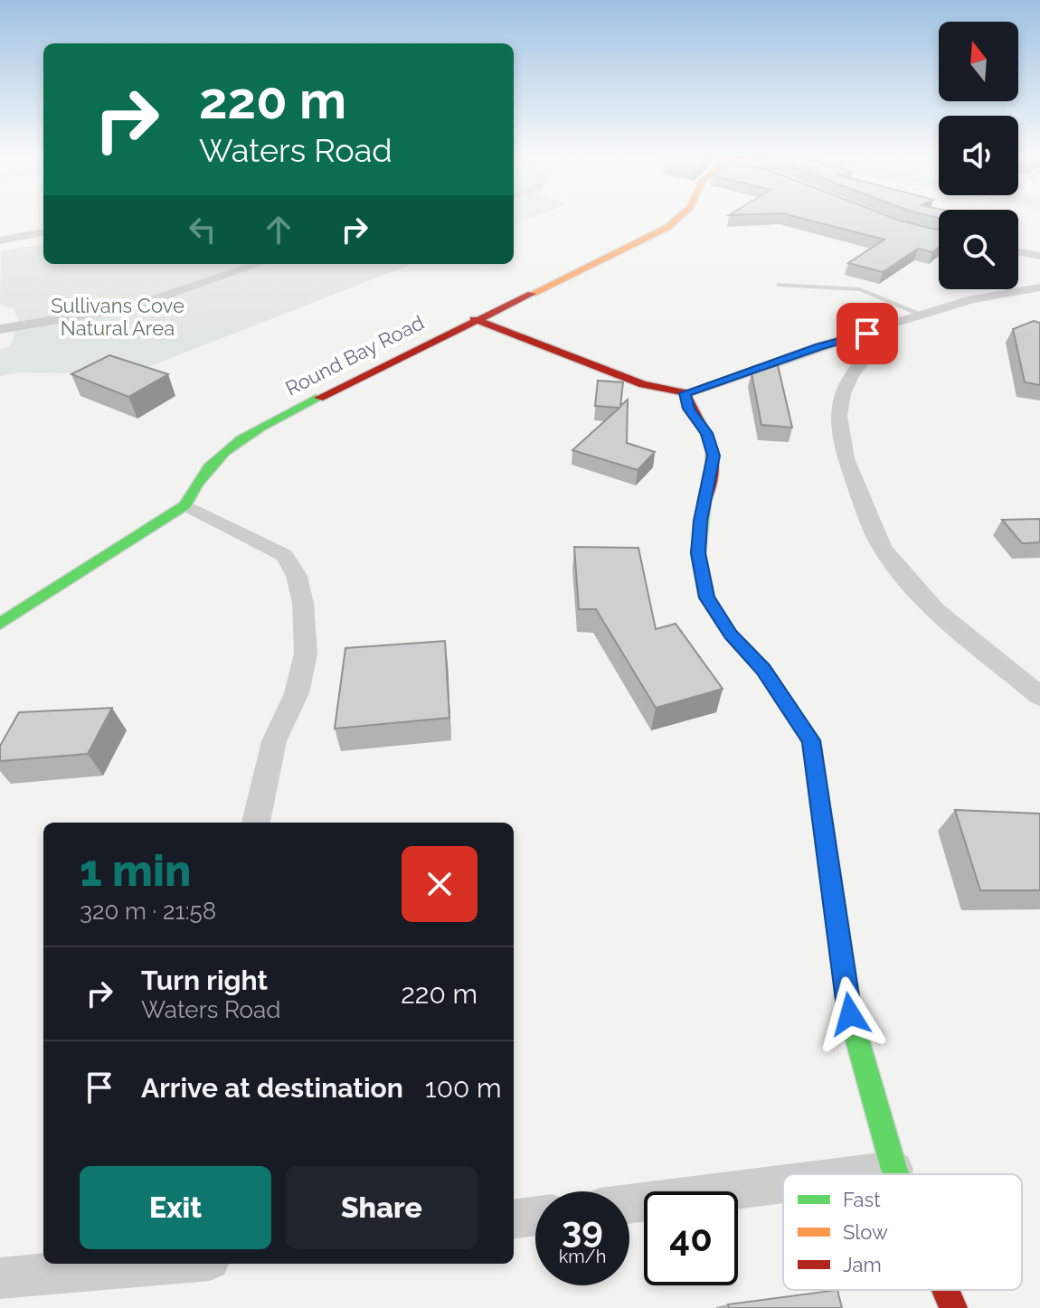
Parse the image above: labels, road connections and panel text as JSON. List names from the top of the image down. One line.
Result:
{"streets":{"street":["Round Bay Road"]},"parks":["Sullivans Cove Natural Area"],"legend":["Fast","Slow","Jam"],"north":"top","page":{"turn":["220 m","Waters Road"],"heading":["1 min","320 m · 21:58"],"list":[{"name":"Turn right","note":"Waters Road","value":"220 m"},{"name":"Arrive at destination","value":"100 m"}],"buttons":["Exit","Share"],"speed":"39 km/h","limit":"40"}}
